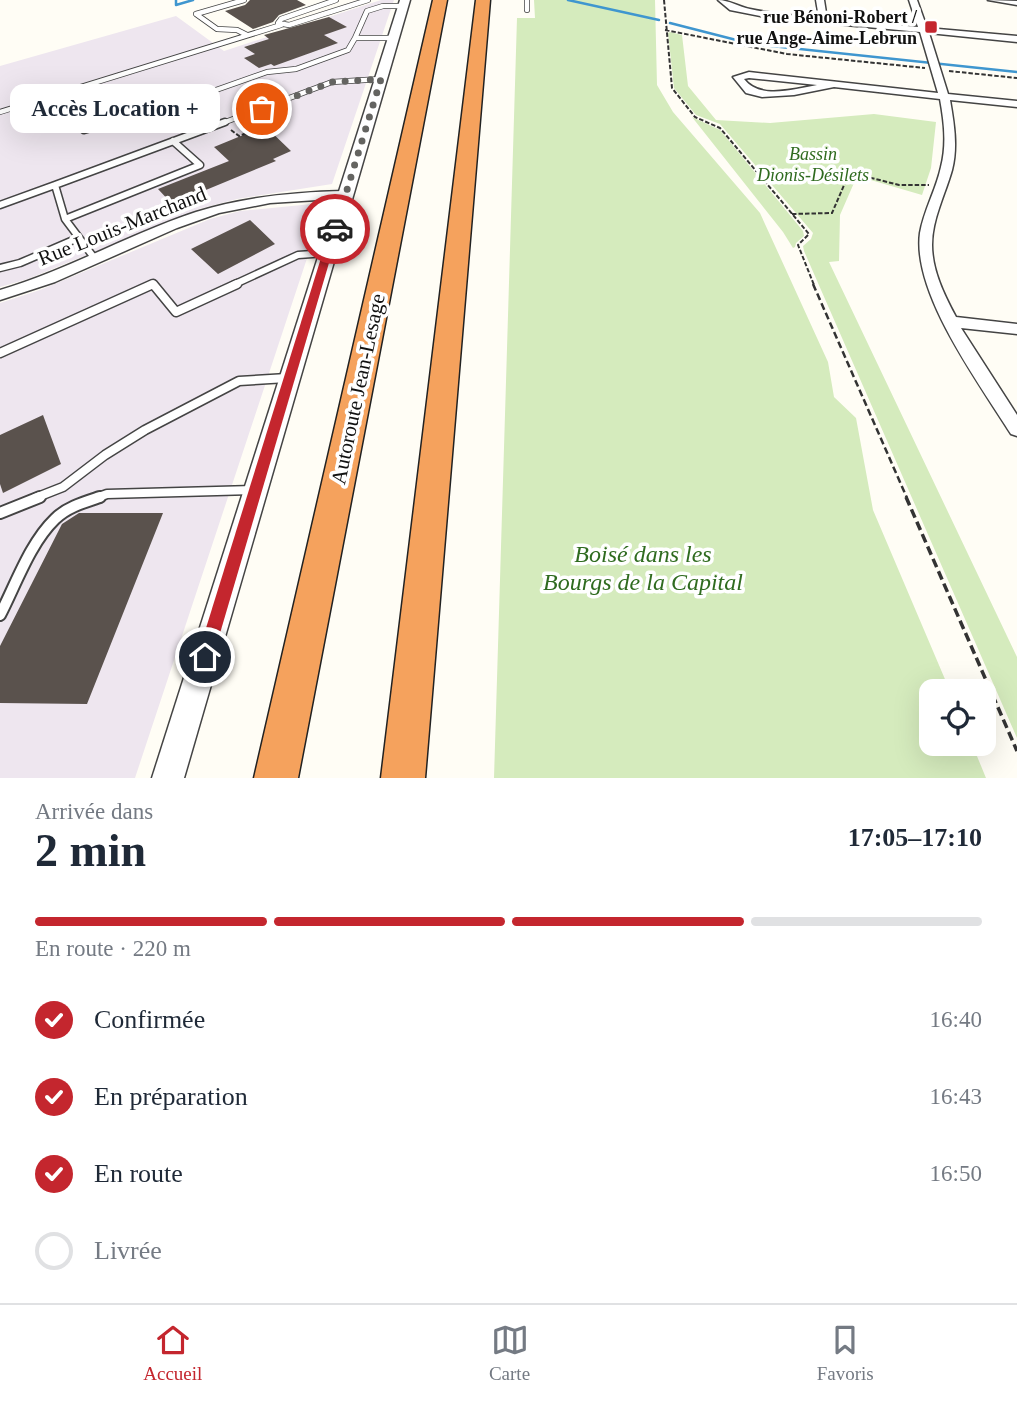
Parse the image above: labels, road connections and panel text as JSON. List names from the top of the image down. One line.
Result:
{"streets":{"highway":["Autoroute Jean-Lesage"],"street":["Rue Louis-Marchand"]},"parks":["Bassin Dionis-Désilets","Boisé dans les Bourgs de la Capital"],"places":{"transit":["rue Bénoni-Robert / rue Ange-Aime-Lebrun"],"other":["Accès Location +"]},"page":{"bubble":"Accès Location +","heading":["2 min","Arrivée dans","17:05–17:10"],"bar":"En route · 220 m","list":[["Confirmée","16:40"],["En préparation","16:43"],["En route","16:50"],"Livrée"],"tabs":["Accueil","Carte","Favoris"]}}
